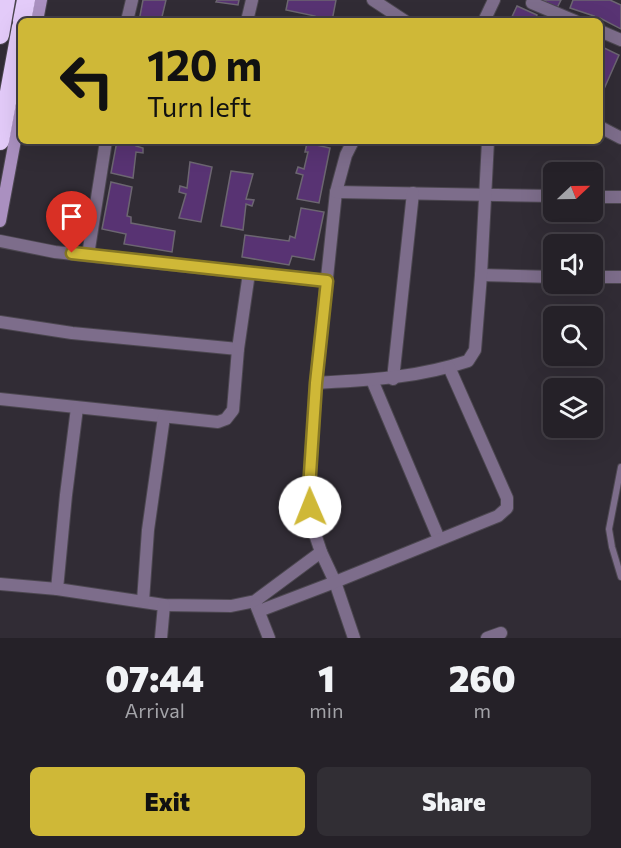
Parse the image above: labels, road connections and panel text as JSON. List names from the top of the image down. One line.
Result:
{"north":"right","page":{"turn":["120 m","Turn left"],"eta":["07:44","Arrival","1","min","260","m"],"buttons":["Exit","Share"]}}
